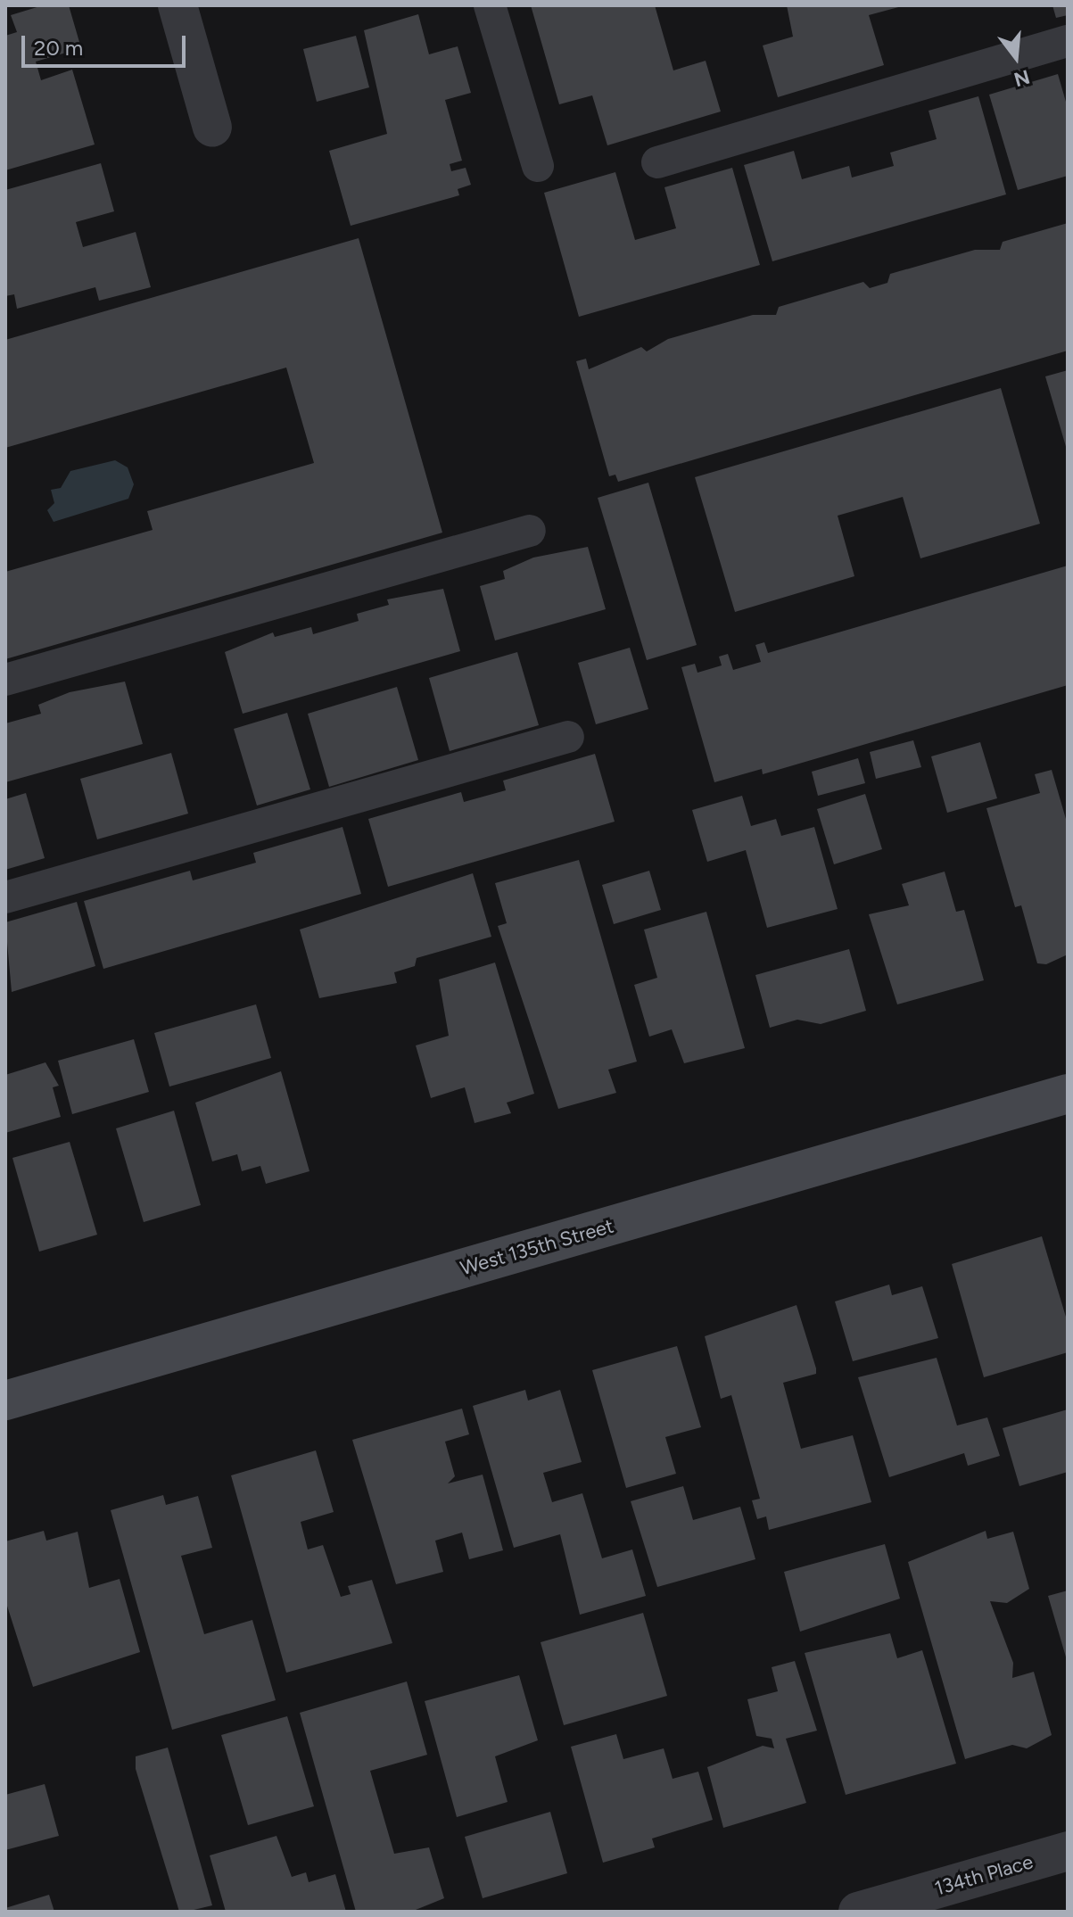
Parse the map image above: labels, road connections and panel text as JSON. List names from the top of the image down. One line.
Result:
{"streets":{"street":["West 135th Street","134th Place"]},"scale_bar":"20 m","north":"bottom"}
